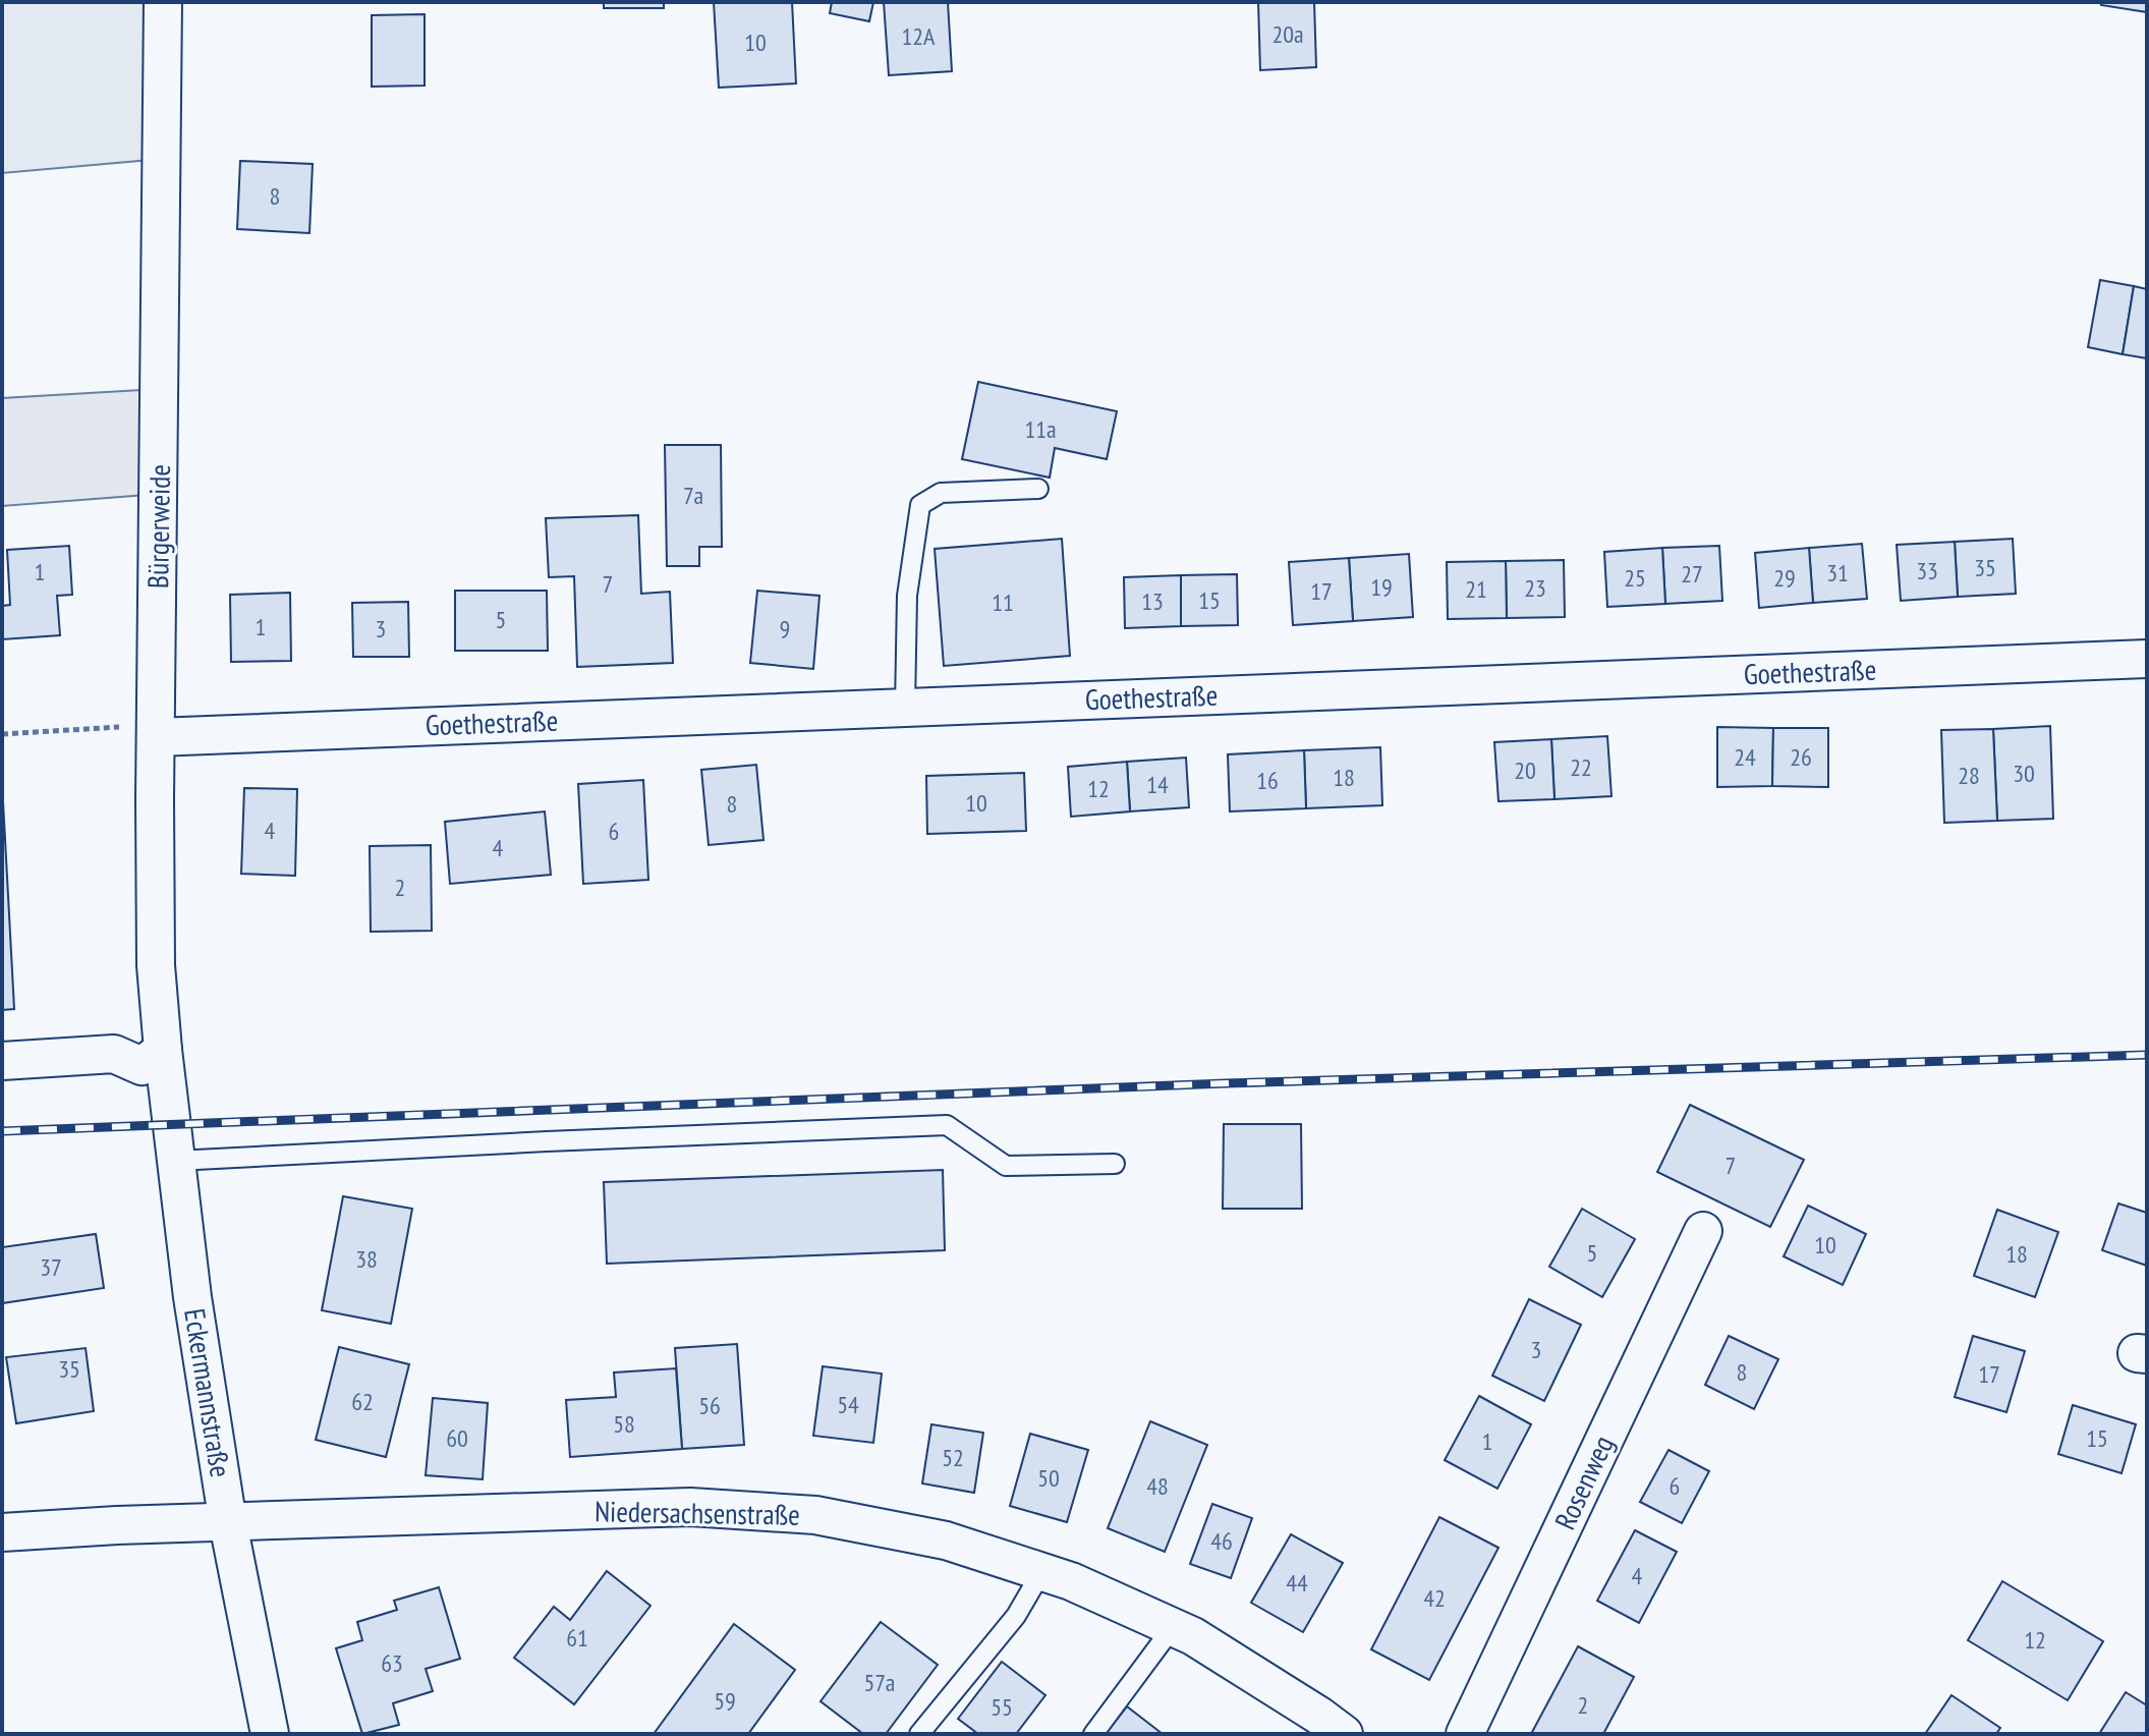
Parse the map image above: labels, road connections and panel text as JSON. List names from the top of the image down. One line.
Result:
{"streets":{"street":["Bürgerweide","Goethestraße","Eckermannstraße","Rosenweg","Niedersachsenstraße"]},"crossings":[["Bürgerweide","Goethestraße"],["Bürgerweide","Eckermannstraße"],["Eckermannstraße","Niedersachsenstraße"]],"house_numbers":["20a","12A","10","8","11a","7a","35","33","1","31","27","25","29","7","19","23","21","17","15","13","11","5","1","3","9","24","26","22","20","30","28","18","16","14","12","10","8","4","6","4","2","7","10","5","18","38","37","3","35","8","17","62","54","56","58","60","15","1","52","50","48","6","46","4","44","42","61","12","63","57a","59","2","55"]}
